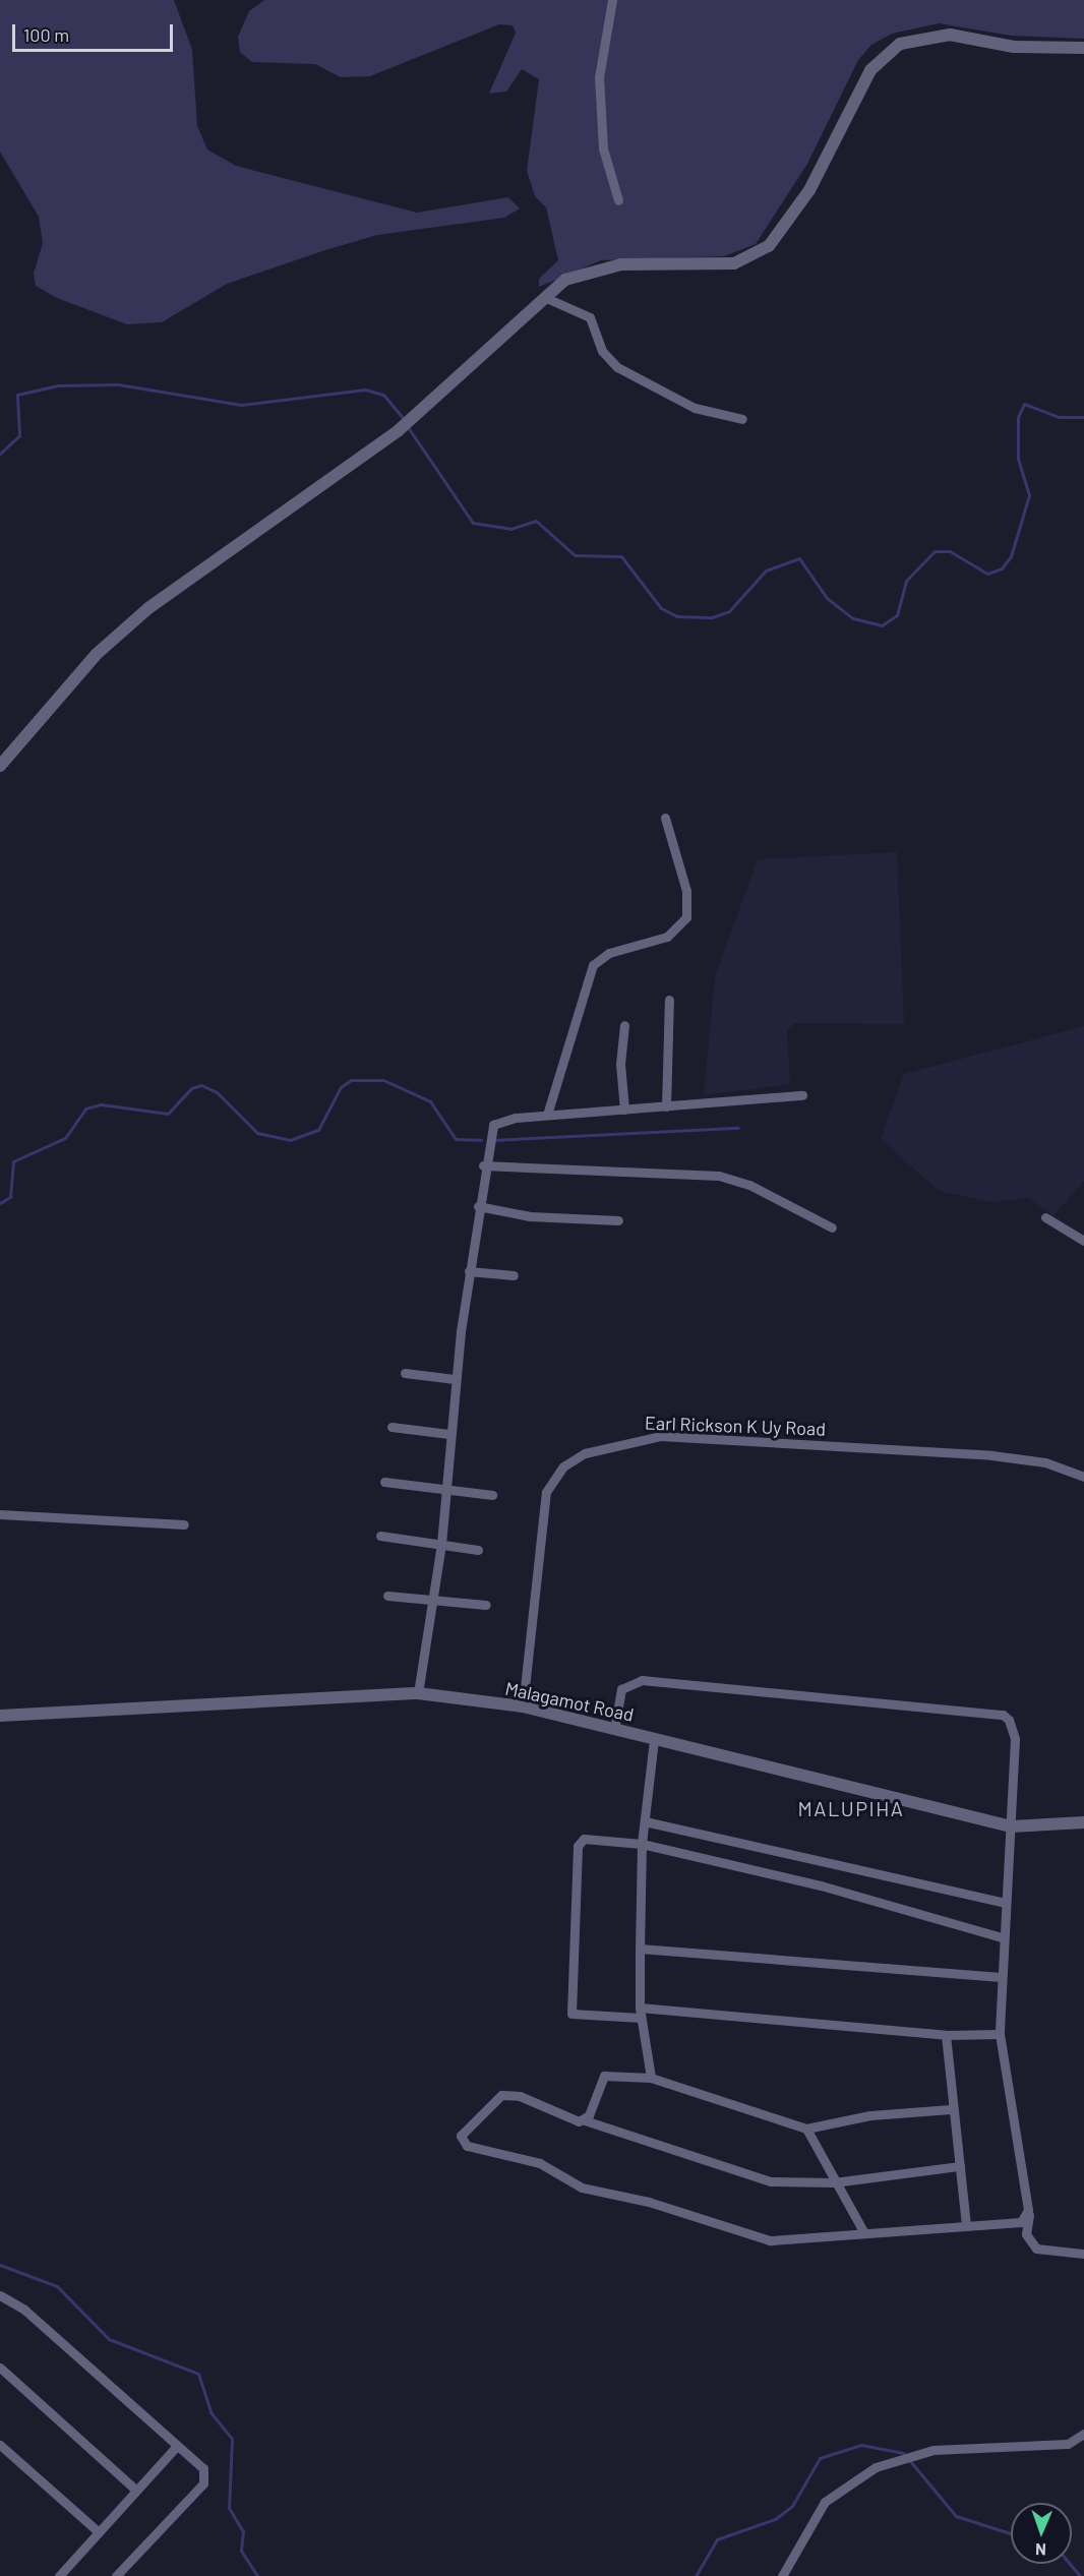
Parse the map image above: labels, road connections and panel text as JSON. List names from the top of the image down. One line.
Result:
{"streets":{"street":["Earl Rickson K Uy Road","Malagamot Road"]},"crossings":[["Earl Rickson K Uy Road","Malagamot Road"]],"districts":["MALUPIHA"],"scale_bar":"100 m","north":"bottom"}
